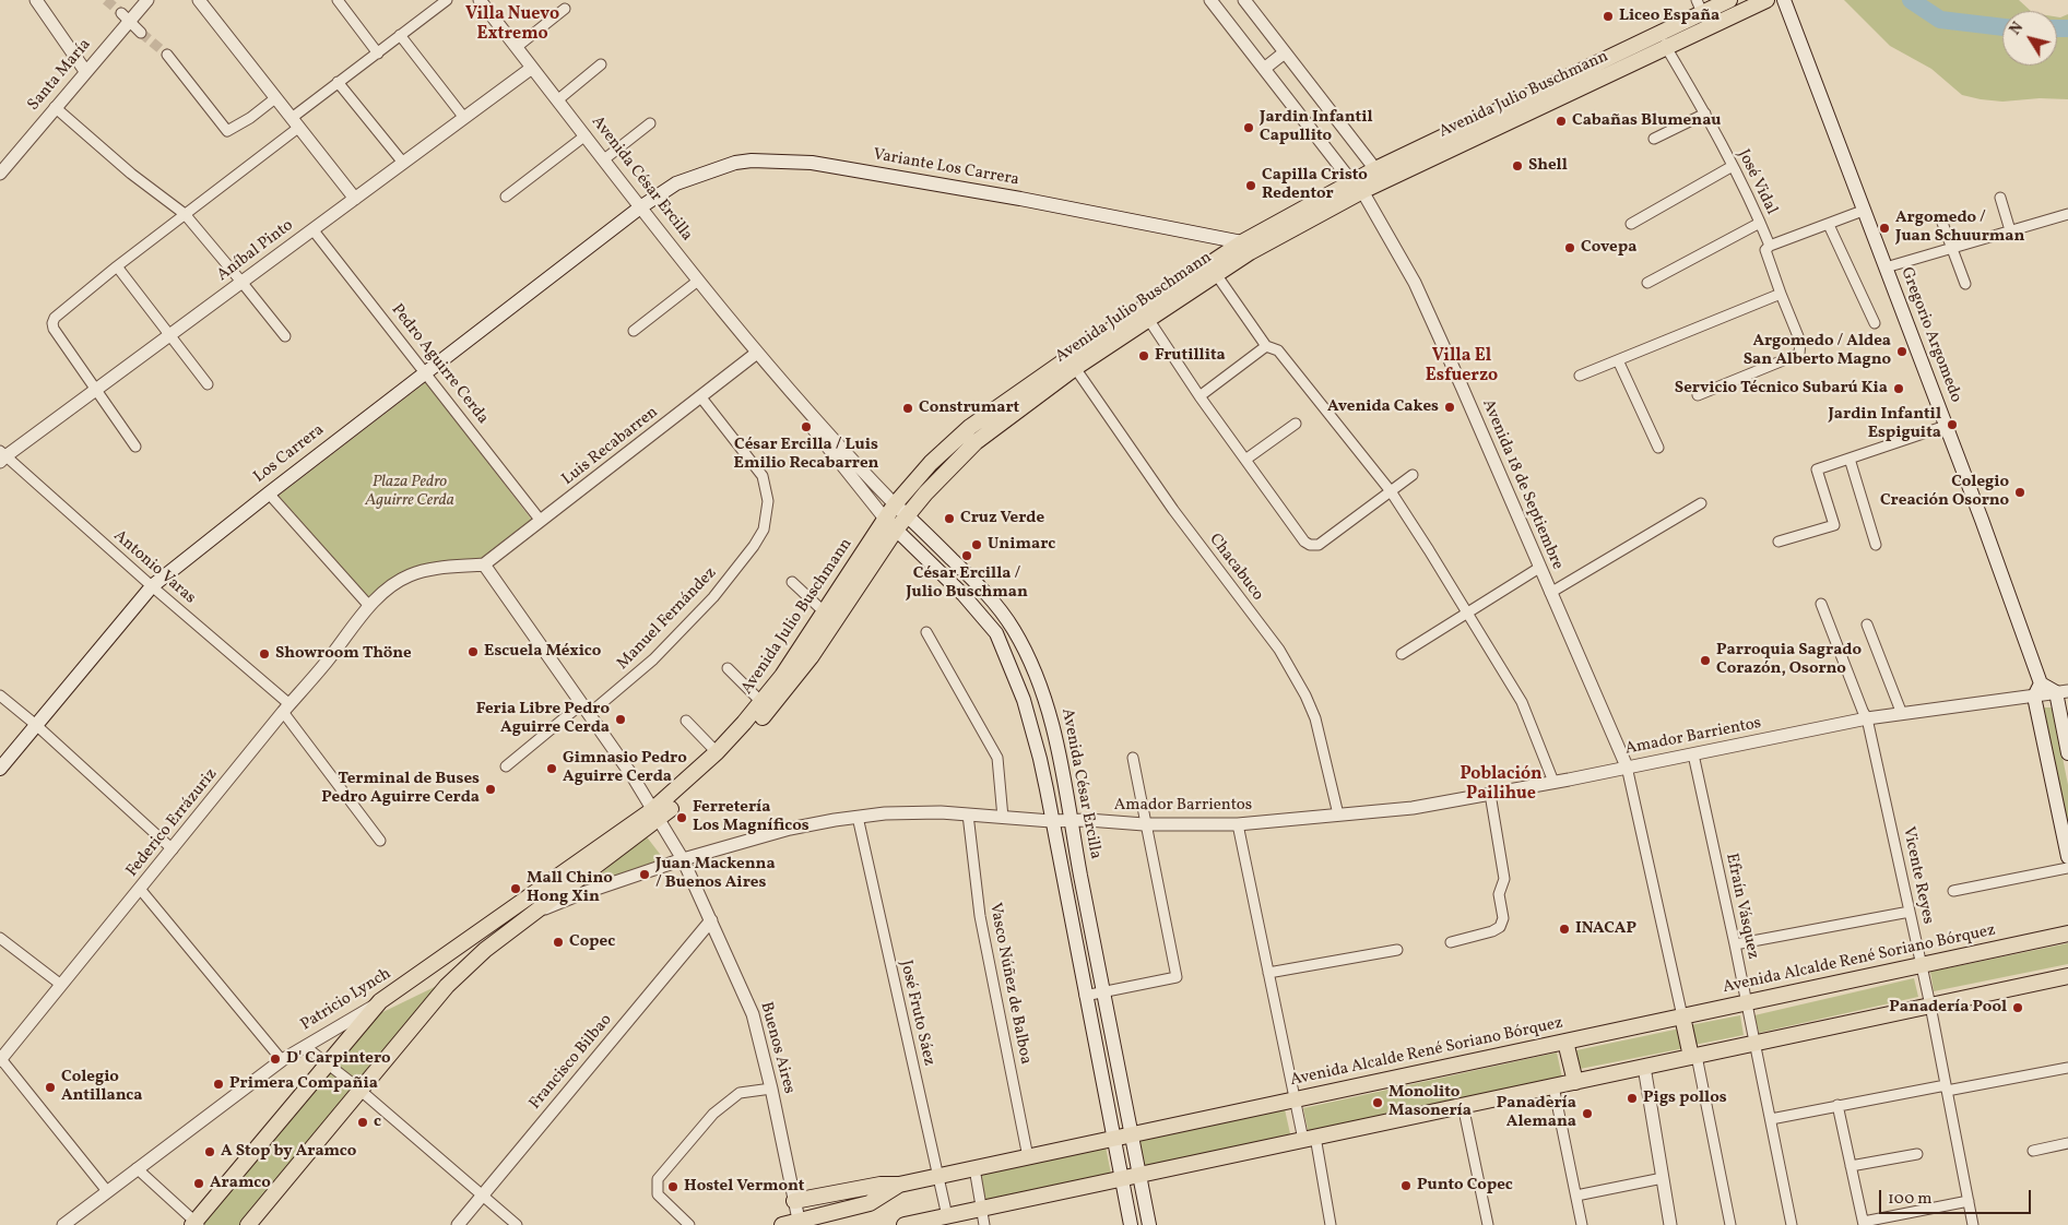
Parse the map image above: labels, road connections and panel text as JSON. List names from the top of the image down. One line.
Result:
{"streets":{"main road":["Avenida Julio Buschmann","Variante Los Carrera","Avenida César Ercilla","Gregorio Argomedo","Los Carrera","Avenida Alcalde René Soriano Bórquez","Patricio Lynch"],"street":["Santa María","José Vidal","Aníbal Pinto","Pedro Aguirre Cerda","Luis Recabarren","Avenida 18 de Septiembre","Antonio Varas","Chacabuco","Manuel Fernández","Amador Barrientos","Federico Errázuriz","Vicente Reyes","Efraín Vásquez","Vasco Núñez de Balboa","José Fruto Sáez","Buenos Aires","Francisco Bilbao"]},"crossings":[["Avenida Julio Buschmann","Variante Los Carrera"],["Avenida Julio Buschmann","Avenida César Ercilla"],["Avenida Julio Buschmann","José Vidal"],["Avenida Julio Buschmann","Avenida 18 de Septiembre"],["Avenida Julio Buschmann","Chacabuco"],["Avenida Julio Buschmann","Patricio Lynch"],["Avenida Julio Buschmann","Buenos Aires"],["Variante Los Carrera","Avenida César Ercilla"],["Variante Los Carrera","Los Carrera"],["Avenida César Ercilla","Aníbal Pinto"],["Avenida César Ercilla","Luis Recabarren"],["Avenida César Ercilla","Los Carrera"],["Avenida César Ercilla","Amador Barrientos"],["Avenida César Ercilla","Avenida Alcalde René Soriano Bórquez"],["Aníbal Pinto","Pedro Aguirre Cerda"],["Aníbal Pinto","Antonio Varas"],["Pedro Aguirre Cerda","Luis Recabarren"],["Pedro Aguirre Cerda","Los Carrera"],["Luis Recabarren","Manuel Fernández"],["Luis Recabarren","Federico Errázuriz"],["Los Carrera","Antonio Varas"],["Avenida 18 de Septiembre","Amador Barrientos"],["Antonio Varas","Federico Errázuriz"],["Chacabuco","Amador Barrientos"],["Amador Barrientos","Vicente Reyes"],["Amador Barrientos","Efraín Vásquez"],["Amador Barrientos","Vasco Núñez de Balboa"],["Amador Barrientos","José Fruto Sáez"],["Amador Barrientos","Buenos Aires"],["Vicente Reyes","Avenida Alcalde René Soriano Bórquez"],["Efraín Vásquez","Avenida Alcalde René Soriano Bórquez"],["Avenida Alcalde René Soriano Bórquez","Vasco Núñez de Balboa"],["Avenida Alcalde René Soriano Bórquez","José Fruto Sáez"],["Avenida Alcalde René Soriano Bórquez","Buenos Aires"],["Patricio Lynch","Buenos Aires"],["Buenos Aires","Francisco Bilbao"]],"districts":["Villa Nuevo Extremo","Villa El Esfuerzo","Población Pailihue"],"parks":["Plaza Pedro Aguirre Cerda"],"places":["Liceo España","Cabañas Blumenau","Jardin Infantil Capullito","Shell","Capilla Cristo Redentor","Argomedo / Juan Schuurman","Covepa","Argomedo / Aldea San Alberto Magno","Frutillita","Servicio Técnico Subarú Kia","Avenida Cakes","Construmart","Jardin Infantil Espiguita","César Ercilla / Luis Emilio Recabarren","Colegio Creación Osorno","Cruz Verde","Unimarc","César Ercilla / Julio Buschman","Escuela México","Showroom Thöne","Parroquia Sagrado Corazón, Osorno","Feria Libre Pedro Aguirre Cerda","Gimnasio Pedro Aguirre Cerda","Terminal de Buses Pedro Aguirre Cerda","Ferretería Los Magníficos","Juan Mackenna / Buenos Aires","Mall Chino Hong Xin","INACAP","Copec","Panadería Pool","D' Carpintero","Primera Compañia","Colegio Antillanca","Pigs pollos","Monolito Masonería","Panadería Alemana","c","A Stop by Aramco","Aramco","Punto Copec","Hostel Vermont"],"scale_bar":"100 m","north":"top left"}
